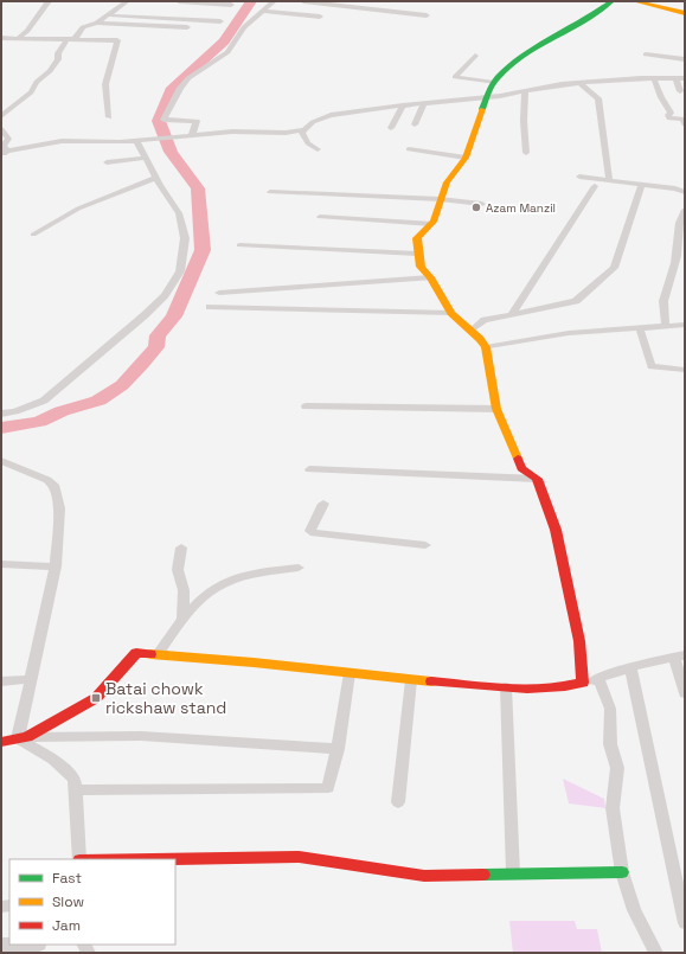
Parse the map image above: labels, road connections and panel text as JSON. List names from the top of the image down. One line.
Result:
{"places":{"other":["Azam Manzil"],"transit":["Batai chowk rickshaw stand"]},"legend":["Fast","Slow","Jam"]}
